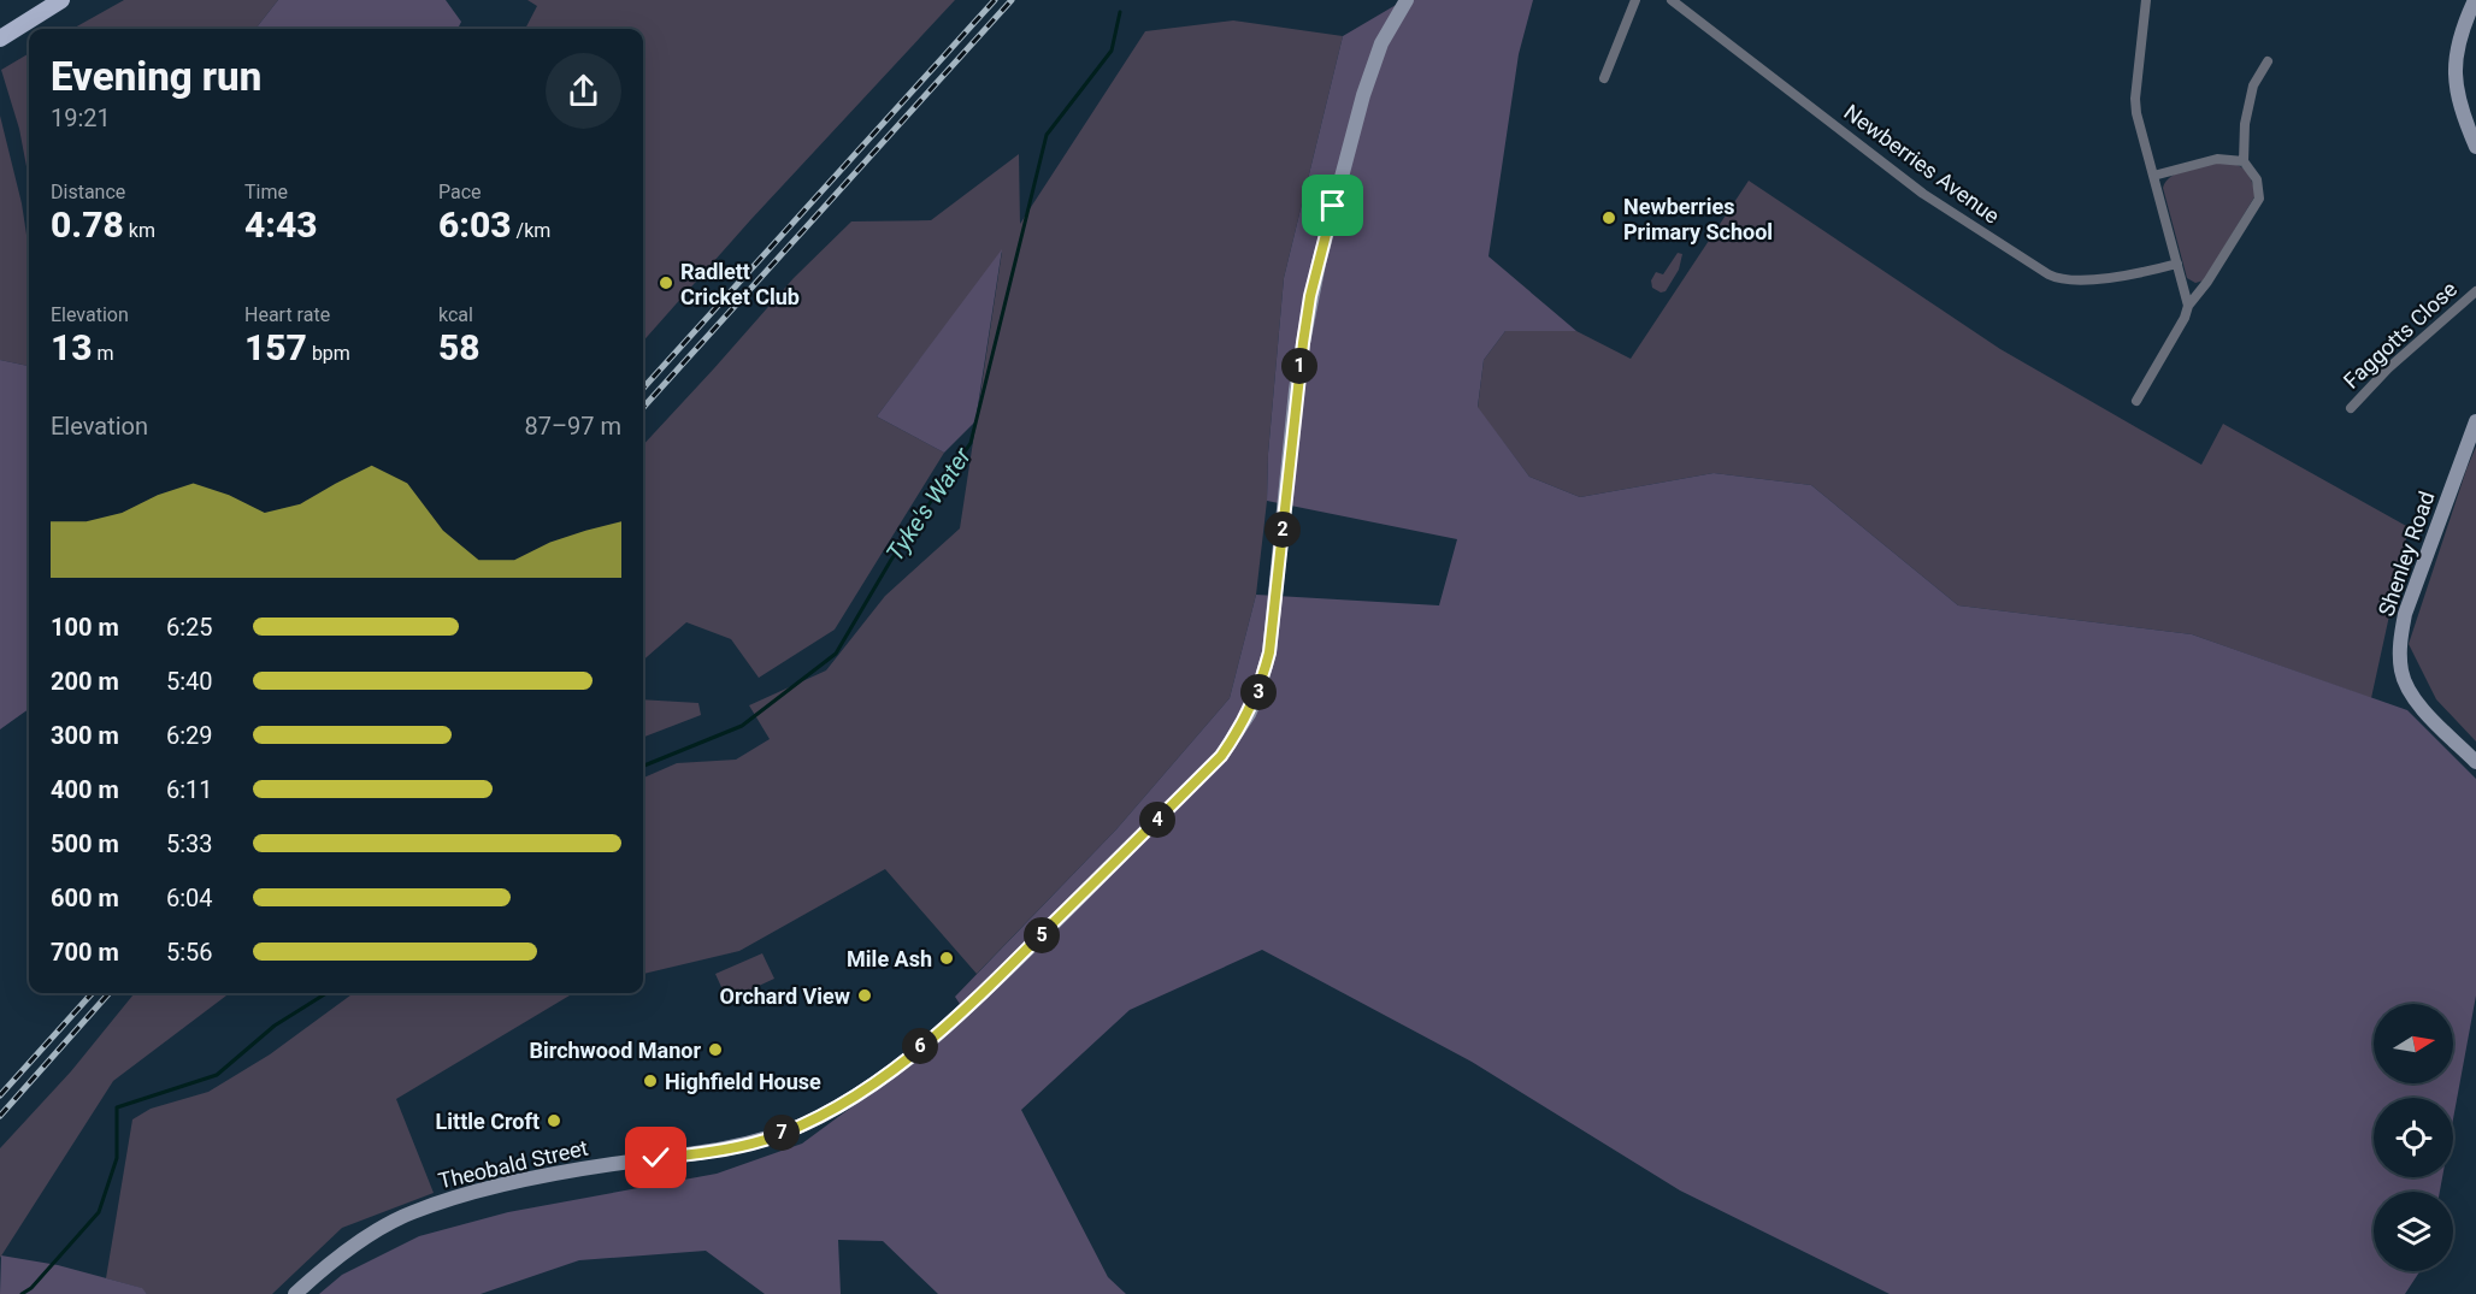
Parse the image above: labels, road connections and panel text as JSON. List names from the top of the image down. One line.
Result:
{"streets":{"street":["Newberries Avenue","Faggotts Close","Shenley Road","Theobald Street"]},"water":["Tyke's Water"],"places":["Newberries Primary School","Radlett Cricket Club","Mile Ash","Orchard View","Birchwood Manor","Highfield House","Little Croft"],"north":"right","page":{"heading":["Evening run","19:21"],"stats":[["Distance","0.78 km"],["Time","4:43"],["Pace","6:03 /km"],["Elevation","13 m"],["Heart rate","157 bpm"],["kcal","58"]],"pins":["1","2","3","4","5","6","7"],"chart":["Elevation","87–97 m"],"list":[{"name":"100 m","note":"6:25"},{"name":"200 m","note":"5:40"},{"name":"300 m","note":"6:29"},{"name":"400 m","note":"6:11"},{"name":"500 m","note":"5:33"},{"name":"600 m","note":"6:04"},{"name":"700 m","note":"5:56"}]}}
